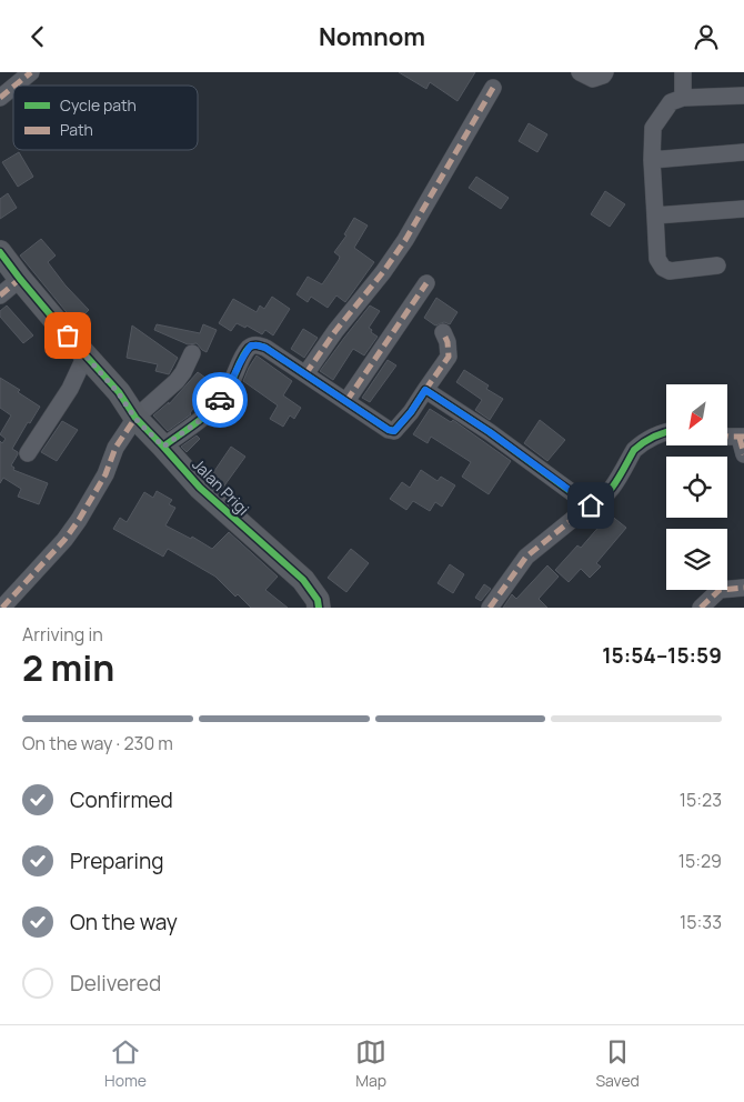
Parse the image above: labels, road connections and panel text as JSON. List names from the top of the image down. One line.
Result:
{"streets":{"street":["Jalan Prigi"]},"legend":["Cycle path","Path"],"north":"bottom left","page":{"header":"Nomnom","heading":["2 min","Arriving in","15:54–15:59"],"bar":"On the way · 230 m","list":[["Confirmed","15:23"],["Preparing","15:29"],["On the way","15:33"],"Delivered"],"tabs":["Home","Map","Saved"]}}
